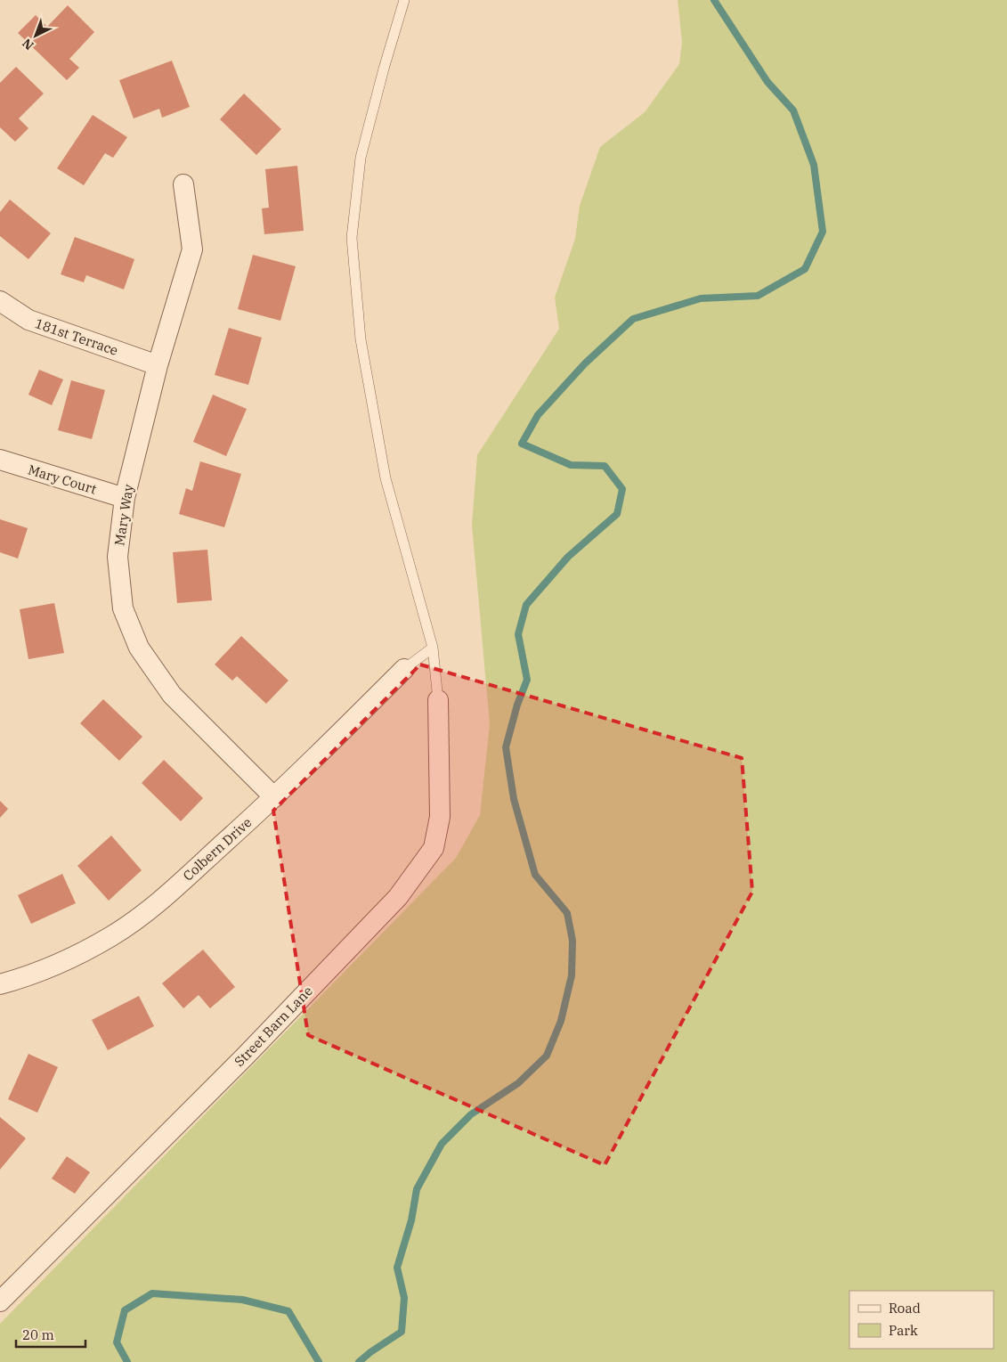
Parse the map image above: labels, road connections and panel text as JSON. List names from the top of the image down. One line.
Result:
{"streets":{"street":["181st Terrace","Mary Court","Mary Way","Colbern Drive","Street Barn Lane"]},"crossings":[["181st Terrace","Mary Way"],["Mary Court","Mary Way"],["Mary Way","Colbern Drive"]],"legend":["Road","Park"],"scale_bar":"20 m","north":"bottom left"}
